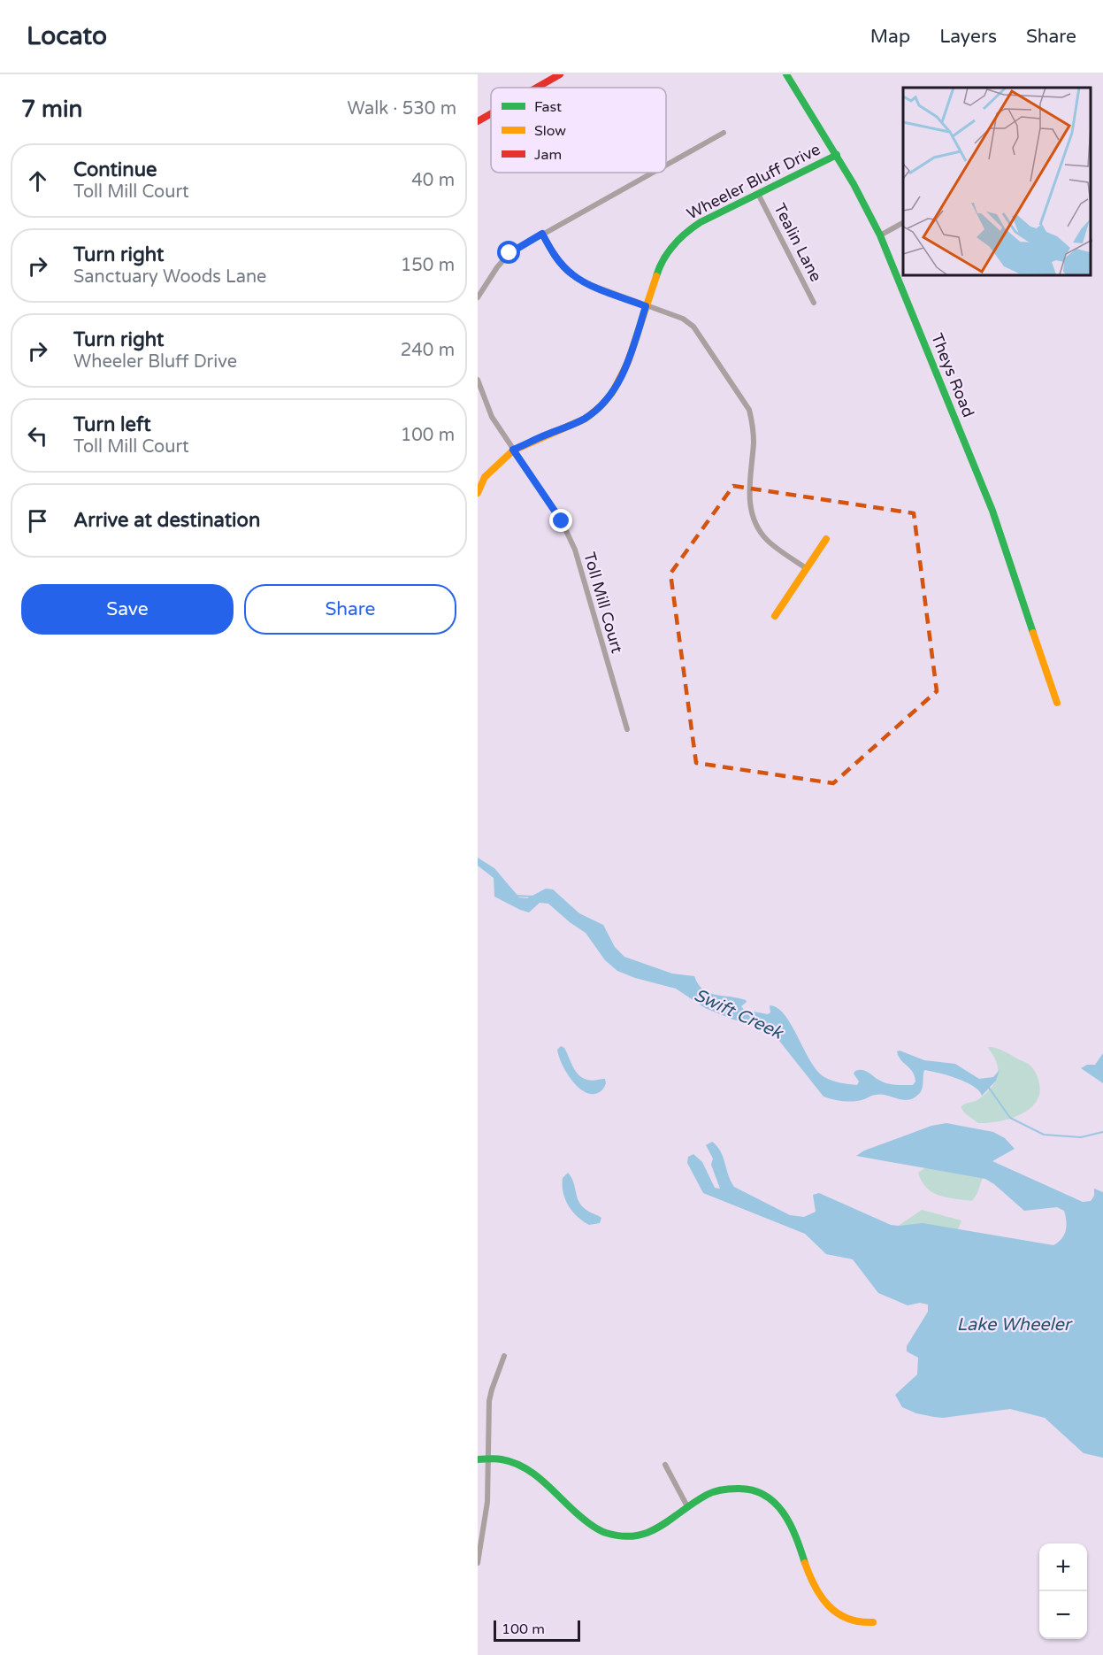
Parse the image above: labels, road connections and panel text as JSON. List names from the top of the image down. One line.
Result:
{"streets":{"street":["Wheeler Bluff Drive","Tealin Lane","Theys Road","Toll Mill Court"]},"crossings":[["Wheeler Bluff Drive","Tealin Lane"],["Wheeler Bluff Drive","Theys Road"],["Wheeler Bluff Drive","Toll Mill Court"]],"water":["Swift Creek","Lake Wheeler"],"legend":["Fast","Slow","Jam"],"scale_bar":"100 m","page":{"header":"Locato","nav":["Map","Layers","Share"],"heading":["7 min","Walk · 530 m"],"list":[["Continue","Toll Mill Court","40 m"],["Turn right","Sanctuary Woods Lane","150 m"],["Turn right","Wheeler Bluff Drive","240 m"],["Turn left","Toll Mill Court","100 m"],"Arrive at destination"],"buttons":["Save","Share"],"map_buttons":["+","−"],"scale":"100 m"}}
